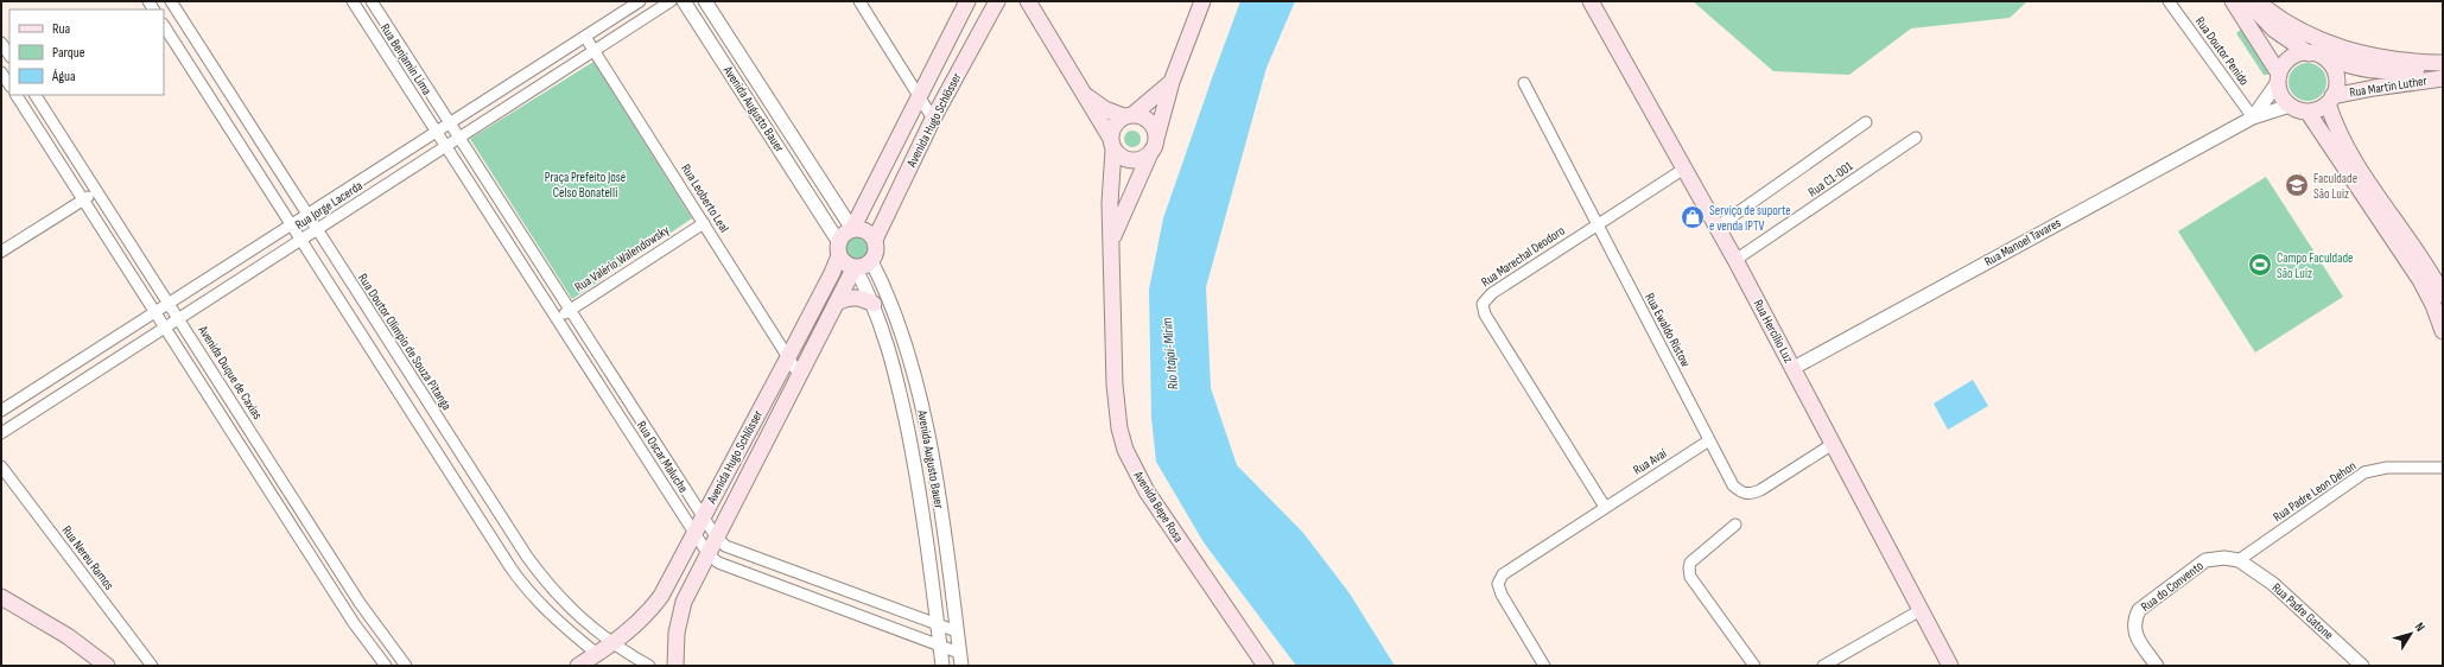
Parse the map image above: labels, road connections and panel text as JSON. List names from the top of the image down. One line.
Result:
{"streets":{"main road":["Rua Martin Luther","Avenida Hugo Schlösser","Rua Hercílio Luz","Avenida Bepe Rosa"],"street":["Rua Doutor Penido","Rua Benjamin Lima","Avenida Augusto Bauer","Rua C1-001","Rua Leoberto Leal","Rua Jorge Lacerda","Rua Manoel Tavares","Rua Marechal Deodoro","Rua Valério Walendowsky","Rua Ewaldo Ristow","Rua Doutor Olímpio de Souza Pitanga","Avenida Duque de Caxias","Rua Oscar Maluche","Rua Avaí","Rua Padre Leon Dehon","Rua Nereu Ramos","Rua do Convento","Rua Padre Gatone"]},"crossings":[["Rua Doutor Penido","Rua Manoel Tavares"],["Rua Benjamin Lima","Rua Jorge Lacerda"],["Rua Benjamin Lima","Rua Oscar Maluche"],["Rua Martin Luther","Rua Manoel Tavares"],["Avenida Augusto Bauer","Avenida Hugo Schlösser"],["Avenida Augusto Bauer","Rua Oscar Maluche"],["Avenida Hugo Schlösser","Rua Leoberto Leal"],["Avenida Hugo Schlösser","Rua Doutor Olímpio de Souza Pitanga"],["Avenida Hugo Schlösser","Rua Oscar Maluche"],["Rua C1-001","Rua Hercílio Luz"],["Rua Leoberto Leal","Rua Jorge Lacerda"],["Rua Leoberto Leal","Rua Valério Walendowsky"],["Rua Jorge Lacerda","Rua Doutor Olímpio de Souza Pitanga"],["Rua Jorge Lacerda","Avenida Duque de Caxias"],["Rua Jorge Lacerda","Rua Oscar Maluche"],["Rua Manoel Tavares","Rua Hercílio Luz"],["Rua Marechal Deodoro","Rua Ewaldo Ristow"],["Rua Marechal Deodoro","Rua Hercílio Luz"],["Rua Marechal Deodoro","Rua Avaí"],["Rua Valério Walendowsky","Rua Oscar Maluche"],["Rua Ewaldo Ristow","Rua Hercílio Luz"],["Rua Ewaldo Ristow","Rua Avaí"],["Rua Padre Leon Dehon","Rua do Convento"],["Rua Padre Leon Dehon","Rua Padre Gatone"],["Rua do Convento","Rua Padre Gatone"]],"water":["Rio Itajaí-Mirim"],"parks":["Praça Prefeito José Celso Bonatelli"],"places":{"school or university":["Faculdade São Luiz"],"shop":["Serviço de suporte e venda IPTV"],"sports":["Campo Faculdade São Luiz"]},"legend":["Rua","Parque","Água"],"north":"top right"}
